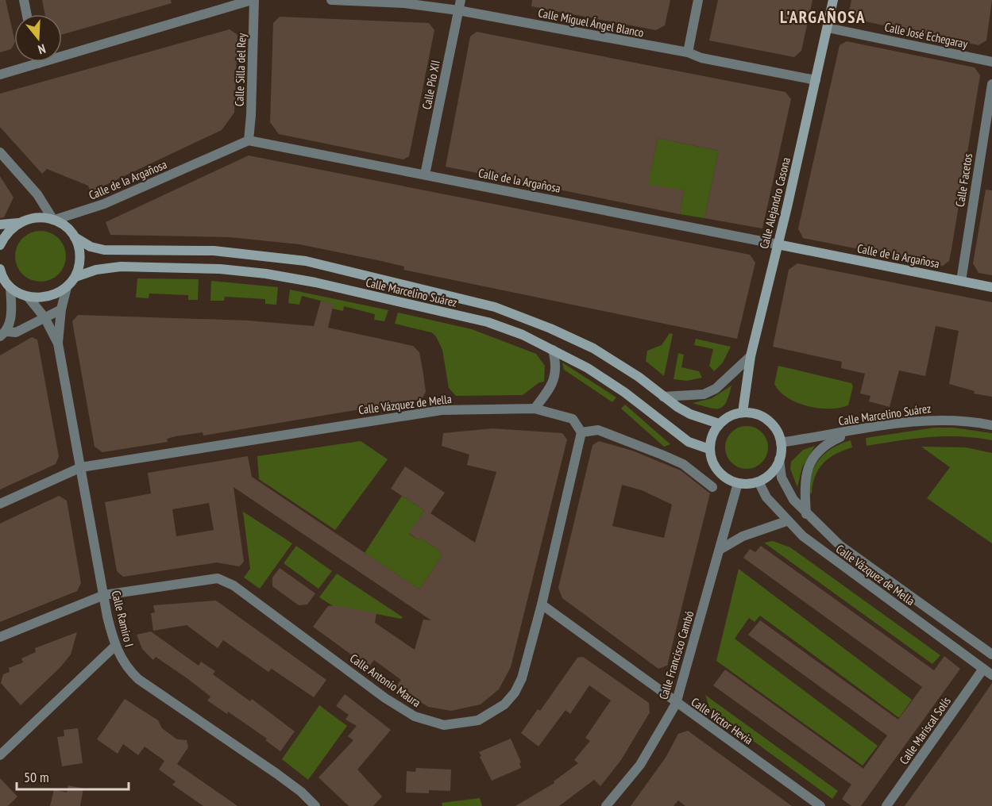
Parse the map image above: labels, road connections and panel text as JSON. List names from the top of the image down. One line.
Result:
{"streets":{"main road":["Calle de la Argañosa","Calle Alejandro Casona","Calle Marcelino Suárez"],"street":["Calle Miguel Ángel Blanco","Calle José Echegaray","Calle Silla del Rey","Calle Pío XII","Calle Facetos","Calle Vázquez de Mella","Calle Ramiro I","Calle Francisco Cambó","Calle Antonio Maura","Calle Víctor Hevia","Calle Mariscal Solís"]},"crossings":[["Calle Miguel Ángel Blanco","Calle Pío XII"],["Calle Miguel Ángel Blanco","Calle Alejandro Casona"],["Calle José Echegaray","Calle Alejandro Casona"],["Calle Silla del Rey","Calle de la Argañosa"],["Calle Pío XII","Calle de la Argañosa"],["Calle de la Argañosa","Calle Facetos"],["Calle de la Argañosa","Calle Alejandro Casona"],["Calle de la Argañosa","Calle Marcelino Suárez"],["Calle Alejandro Casona","Calle Marcelino Suárez"],["Calle Alejandro Casona","Calle Vázquez de Mella"],["Calle Alejandro Casona","Calle Francisco Cambó"],["Calle Marcelino Suárez","Calle Vázquez de Mella"],["Calle Marcelino Suárez","Calle Francisco Cambó"],["Calle Vázquez de Mella","Calle Ramiro I"],["Calle Vázquez de Mella","Calle Francisco Cambó"],["Calle Vázquez de Mella","Calle Antonio Maura"],["Calle Vázquez de Mella","Calle Mariscal Solís"],["Calle Ramiro I","Calle Antonio Maura"],["Calle Francisco Cambó","Calle Víctor Hevia"],["Calle Antonio Maura","Calle Víctor Hevia"]],"districts":["L'ARGAÑOSA"],"scale_bar":"50 m","north":"bottom"}
